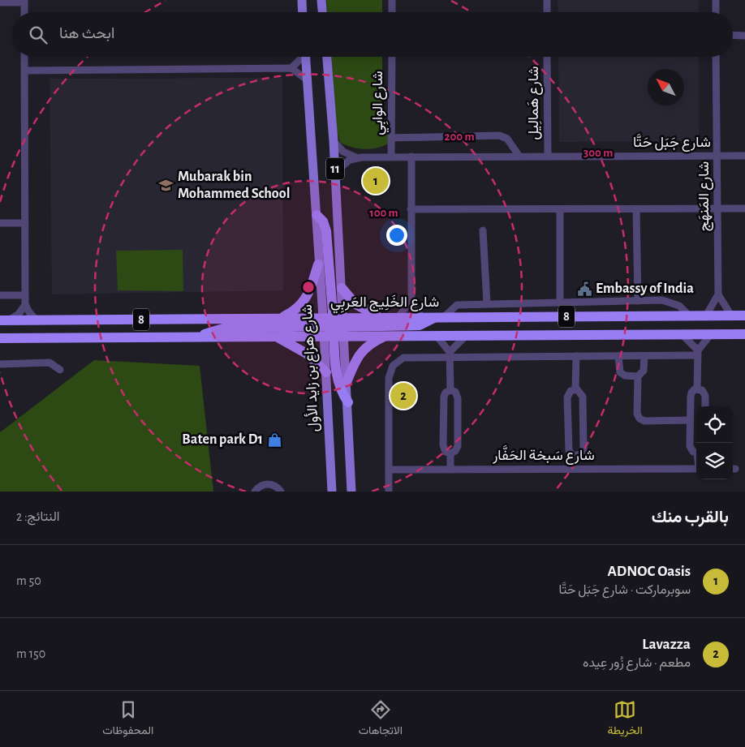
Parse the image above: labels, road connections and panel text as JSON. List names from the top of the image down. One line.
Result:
{"streets":{"highway":["شارع الخَلِيج العَربِي","8"],"main road":["11","شارع هزاع بن زايد الأول"],"street":["شارع الوابِي","شارع هَمالِيل","شارع جَبَل حَتَّا","شارع المَنهَج","شارع سَبخة الحَفَّار"]},"crossings":[["شارع الوابِي","شارع جَبَل حَتَّا"],["شارع هَمالِيل","شارع جَبَل حَتَّا"],["شارع جَبَل حَتَّا","شارع المَنهَج"],["شارع المَنهَج","شارع الخَلِيج العَربِي"],["شارع الخَلِيج العَربِي","شارع هزاع بن زايد الأول"]],"places":{"school or university":["Mubarak bin Mohammed School"],"public building":["Embassy of India"],"shop":["Baten park D1"]},"north":"top left","page":{"search":"ابحث هنا","pins":["1","2"],"heading":["بالقرب منك","النتائج: 2"],"list":[{"mark":"1","name":"ADNOC Oasis","note":"سوبرماركت · شارع جَبَل حَتَّا","value":"50 m"},{"mark":"2","name":"Lavazza","note":"مطعم · شارع زُور عِيده","value":"150 m"}],"nav":["الخريطة","الاتجاهات","المحفوظات"]},"rings":["200 m","300 m","100 m"]}
